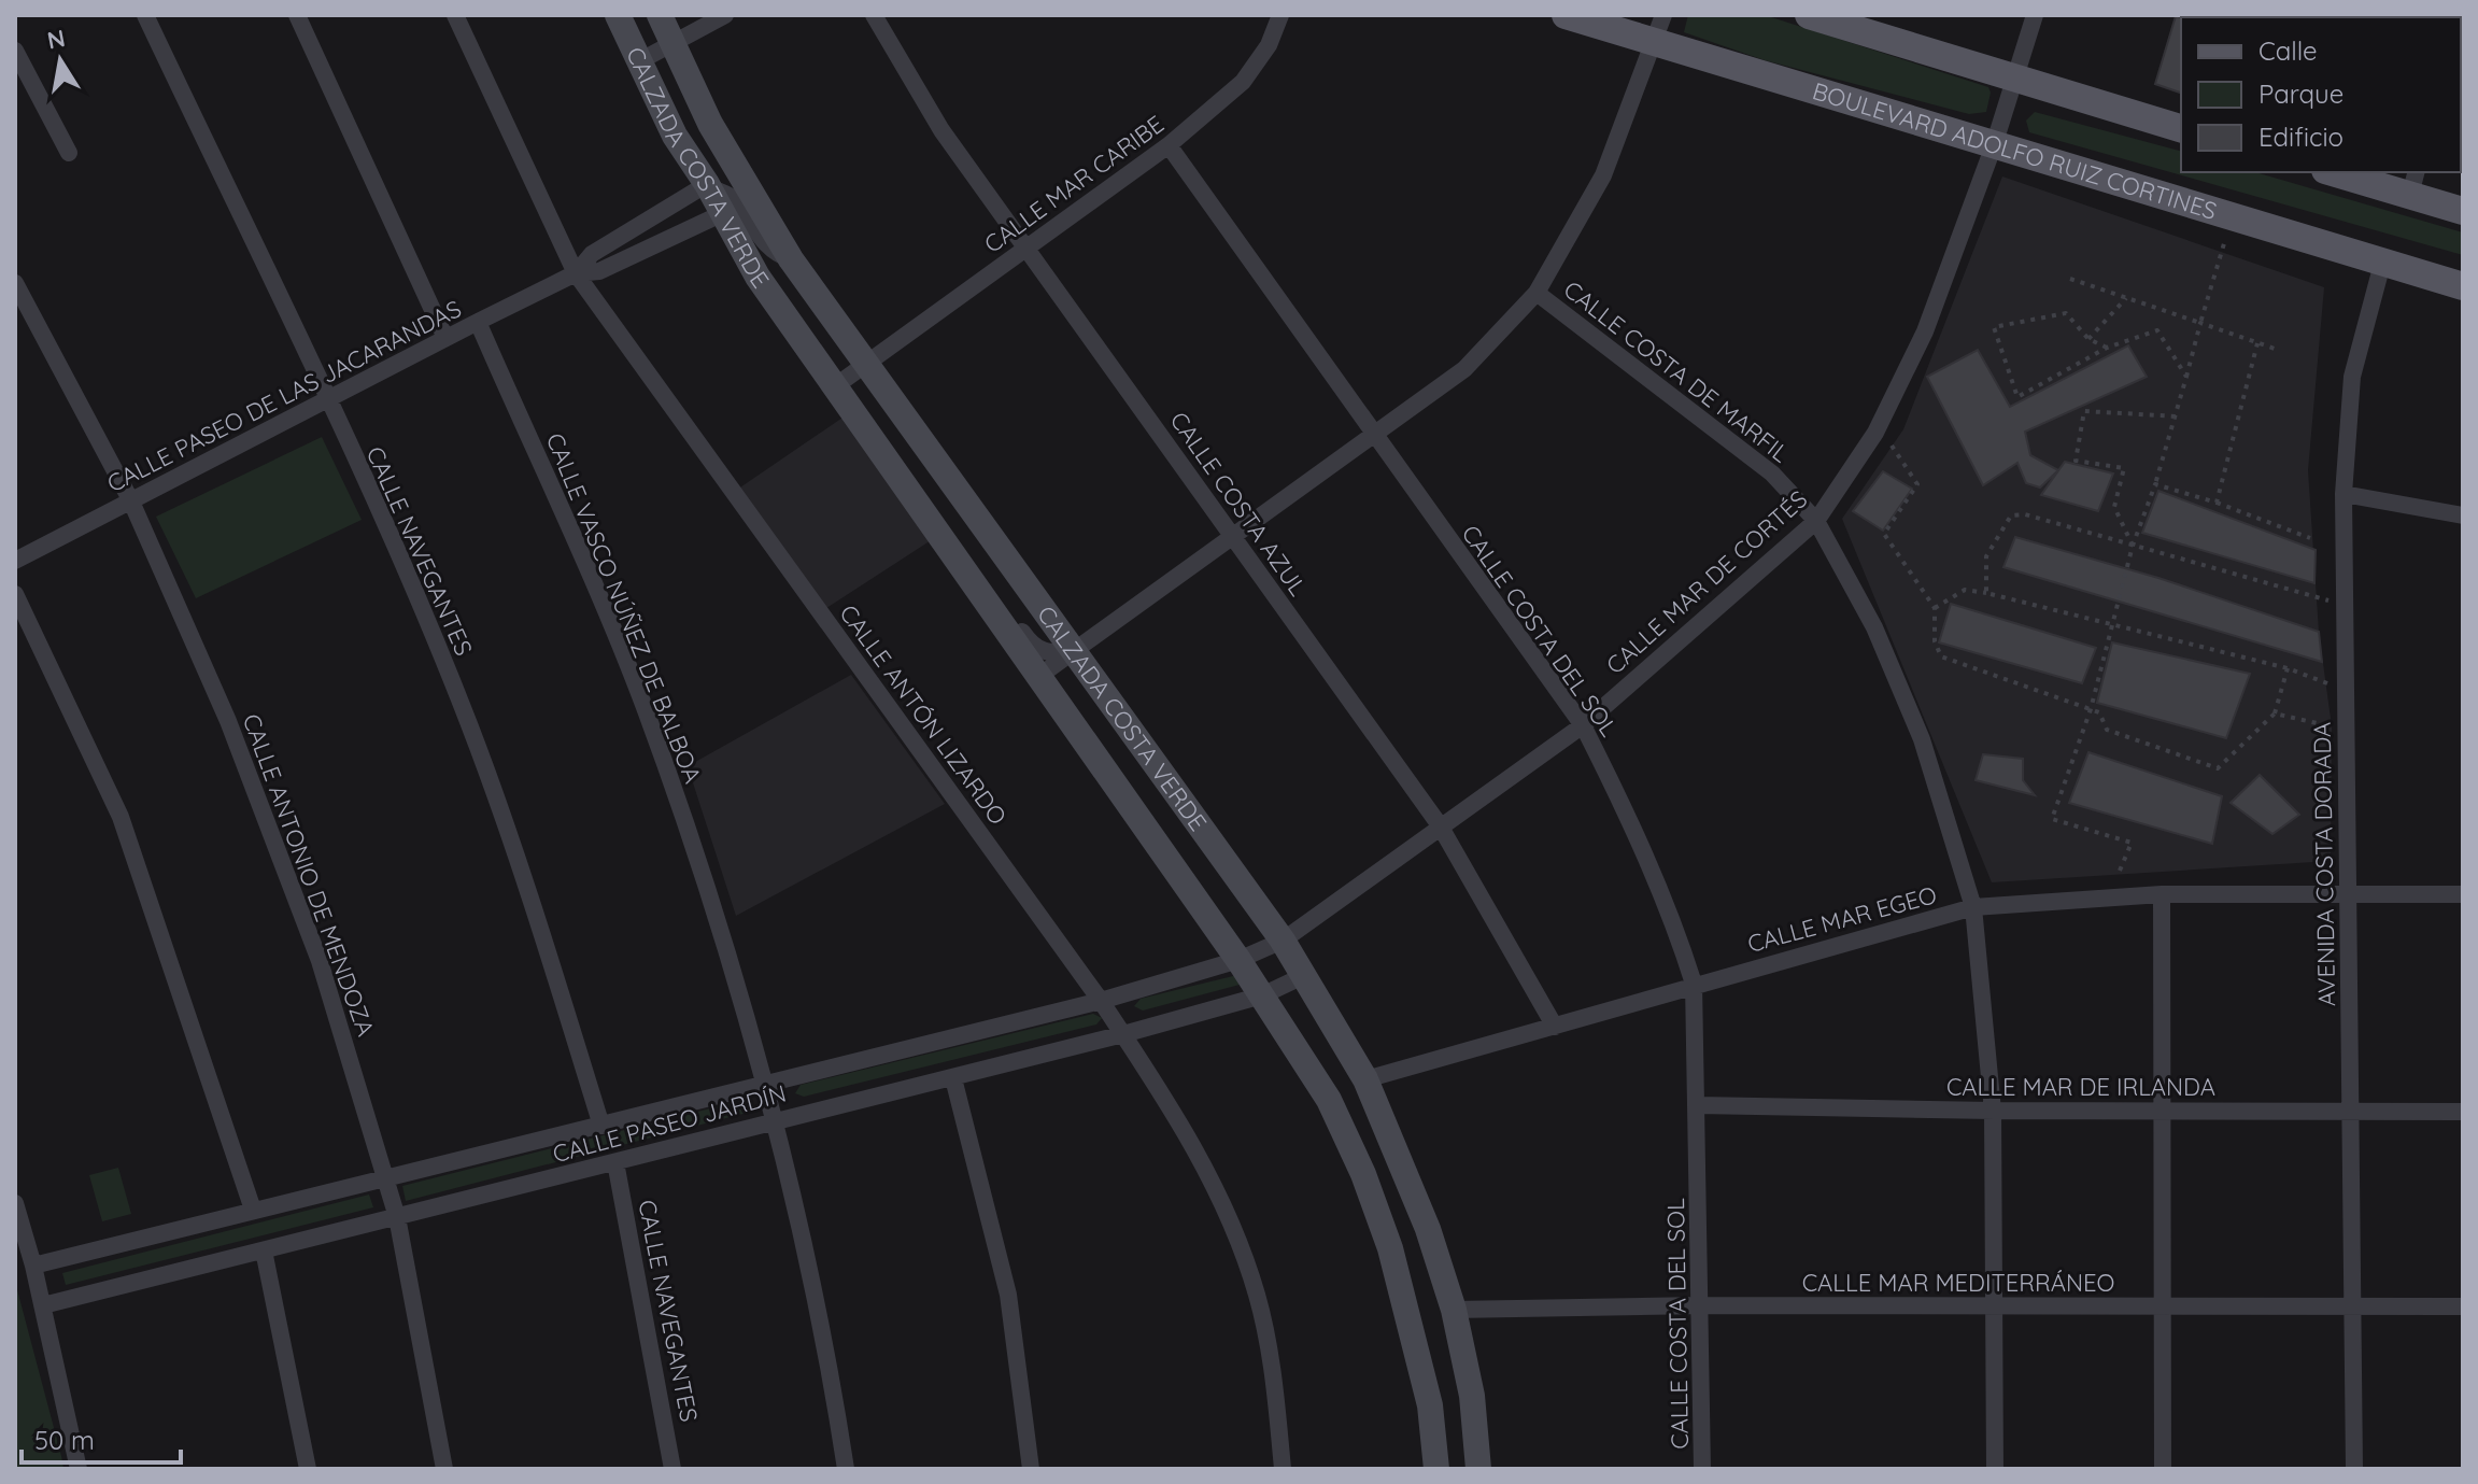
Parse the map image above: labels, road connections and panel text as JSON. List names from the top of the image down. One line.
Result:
{"streets":{"main road":["BOULEVARD ADOLFO RUIZ CORTINES","CALZADA COSTA VERDE"],"street":["CALLE MAR CARIBE","CALLE COSTA DE MARFIL","CALLE PASEO DE LAS JACARANDAS","CALLE COSTA AZUL","CALLE NAVEGANTES","CALLE MAR DE CORTÉS","CALLE VASCO NÚÑEZ DE BALBOA","CALLE COSTA DEL SOL","CALLE ANTÓN LIZARDO","AVENIDA COSTA DORADA","CALLE ANTONIO DE MENDOZA","CALLE MAR EGEO","CALLE MAR DE IRLANDA","CALLE PASEO JARDÍN","CALLE MAR MEDITERRÁNEO"]},"crossings":[["BOULEVARD ADOLFO RUIZ CORTINES","CALLE MAR DE CORTÉS"],["BOULEVARD ADOLFO RUIZ CORTINES","AVENIDA COSTA DORADA"],["CALZADA COSTA VERDE","CALLE MAR CARIBE"],["CALZADA COSTA VERDE","CALLE PASEO DE LAS JACARANDAS"],["CALZADA COSTA VERDE","CALLE MAR DE CORTÉS"],["CALZADA COSTA VERDE","CALLE MAR EGEO"],["CALZADA COSTA VERDE","CALLE PASEO JARDÍN"],["CALZADA COSTA VERDE","CALLE MAR MEDITERRÁNEO"],["CALLE MAR CARIBE","CALLE COSTA AZUL"],["CALLE MAR CARIBE","CALLE COSTA DEL SOL"],["CALLE COSTA DE MARFIL","CALLE MAR DE CORTÉS"],["CALLE COSTA DE MARFIL","CALLE MAR EGEO"],["CALLE COSTA DE MARFIL","CALLE MAR DE IRLANDA"],["CALLE COSTA DE MARFIL","CALLE MAR MEDITERRÁNEO"],["CALLE PASEO DE LAS JACARANDAS","CALLE NAVEGANTES"],["CALLE PASEO DE LAS JACARANDAS","CALLE VASCO NÚÑEZ DE BALBOA"],["CALLE PASEO DE LAS JACARANDAS","CALLE ANTÓN LIZARDO"],["CALLE PASEO DE LAS JACARANDAS","CALLE ANTONIO DE MENDOZA"],["CALLE COSTA AZUL","CALLE MAR DE CORTÉS"],["CALLE COSTA AZUL","CALLE MAR EGEO"],["CALLE NAVEGANTES","CALLE PASEO JARDÍN"],["CALLE MAR DE CORTÉS","CALLE COSTA DEL SOL"],["CALLE MAR DE CORTÉS","CALLE PASEO JARDÍN"],["CALLE VASCO NÚÑEZ DE BALBOA","CALLE PASEO JARDÍN"],["CALLE COSTA DEL SOL","CALLE MAR EGEO"],["CALLE COSTA DEL SOL","CALLE MAR DE IRLANDA"],["CALLE COSTA DEL SOL","CALLE MAR MEDITERRÁNEO"],["CALLE ANTÓN LIZARDO","CALLE PASEO JARDÍN"],["AVENIDA COSTA DORADA","CALLE MAR EGEO"],["AVENIDA COSTA DORADA","CALLE MAR DE IRLANDA"],["AVENIDA COSTA DORADA","CALLE MAR MEDITERRÁNEO"],["CALLE ANTONIO DE MENDOZA","CALLE PASEO JARDÍN"]],"legend":["Calle","Parque","Edificio"],"scale_bar":"50 m","north":"top"}
